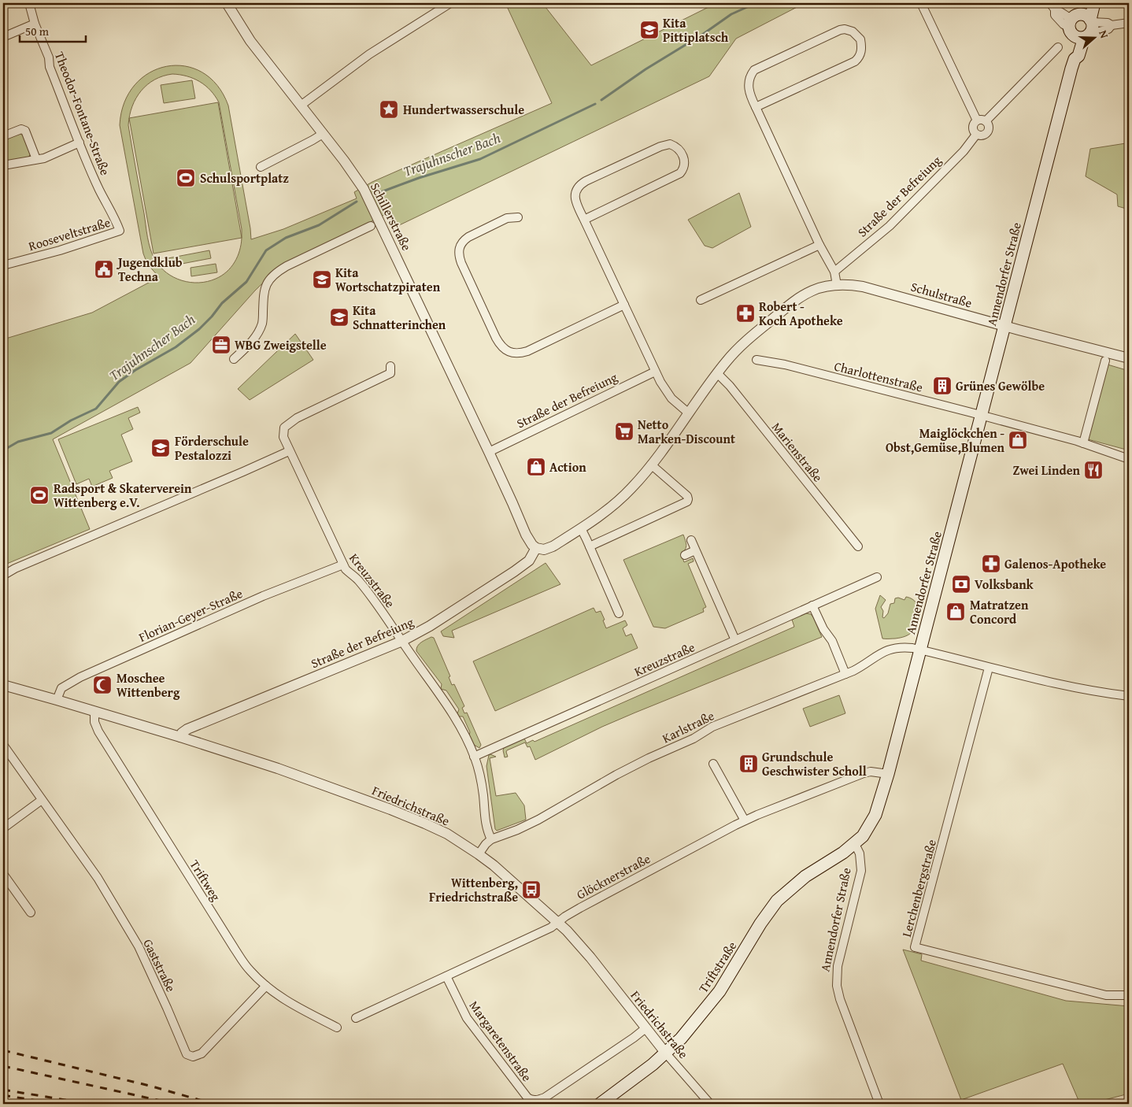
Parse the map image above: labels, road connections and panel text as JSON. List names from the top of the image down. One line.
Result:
{"streets":{"main road":["Annendorfer Straße","Triftstraße"],"street":["Theodor-Fontane-Straße","Straße der Befreiung","Schillerstraße","Rooseveltstraße","Schulstraße","Charlottenstraße","Marienstraße","Kreuzstraße","Florian-Geyer-Straße","Karlstraße","Friedrichstraße","Glöcknerstraße","Triftweg","Lerchenbergstraße","Gaststraße","Margaretenstraße"]},"crossings":[["Theodor-Fontane-Straße","Rooseveltstraße"],["Straße der Befreiung","Schillerstraße"],["Straße der Befreiung","Kreuzstraße"],["Straße der Befreiung","Friedrichstraße"],["Annendorfer Straße","Schulstraße"],["Annendorfer Straße","Charlottenstraße"],["Annendorfer Straße","Karlstraße"],["Annendorfer Straße","Glöcknerstraße"],["Annendorfer Straße","Triftstraße"],["Kreuzstraße","Florian-Geyer-Straße"],["Kreuzstraße","Karlstraße"],["Florian-Geyer-Straße","Friedrichstraße"],["Karlstraße","Friedrichstraße"],["Friedrichstraße","Glöcknerstraße"],["Friedrichstraße","Triftweg"],["Friedrichstraße","Triftstraße"],["Friedrichstraße","Margaretenstraße"],["Glöcknerstraße","Margaretenstraße"],["Triftweg","Gaststraße"]],"water":["Trajuhnscher Bach"],"places":{"school or university":["Kita Pittiplatsch","Kita Wortschatzpiraten","Kita Schnatterinchen","Förderschule Pestalozzi"],"place":["Hundertwasserschule"],"sports":["Schulsportplatz","Radsport & Skaterverein Wittenberg e.V."],"public building":["Jugendklub Techna"],"pharmacy":["Robert - Koch Apotheke","Galenos-Apotheke"],"office":["WBG Zweigstelle"],"building":["Grünes Gewölbe","Grundschule Geschwister Scholl"],"supermarket":["Netto Marken-Discount"],"shop":["Maiglöckchen - Obst,Gemüse,Blumen","Action","Matratzen Concord"],"restaurant":["Zwei Linden"],"bank":["Volksbank"],"mosque":["Moschee Wittenberg"],"bus stop":["Wittenberg, Friedrichstraße"]},"scale_bar":"50 m","north":"right"}
